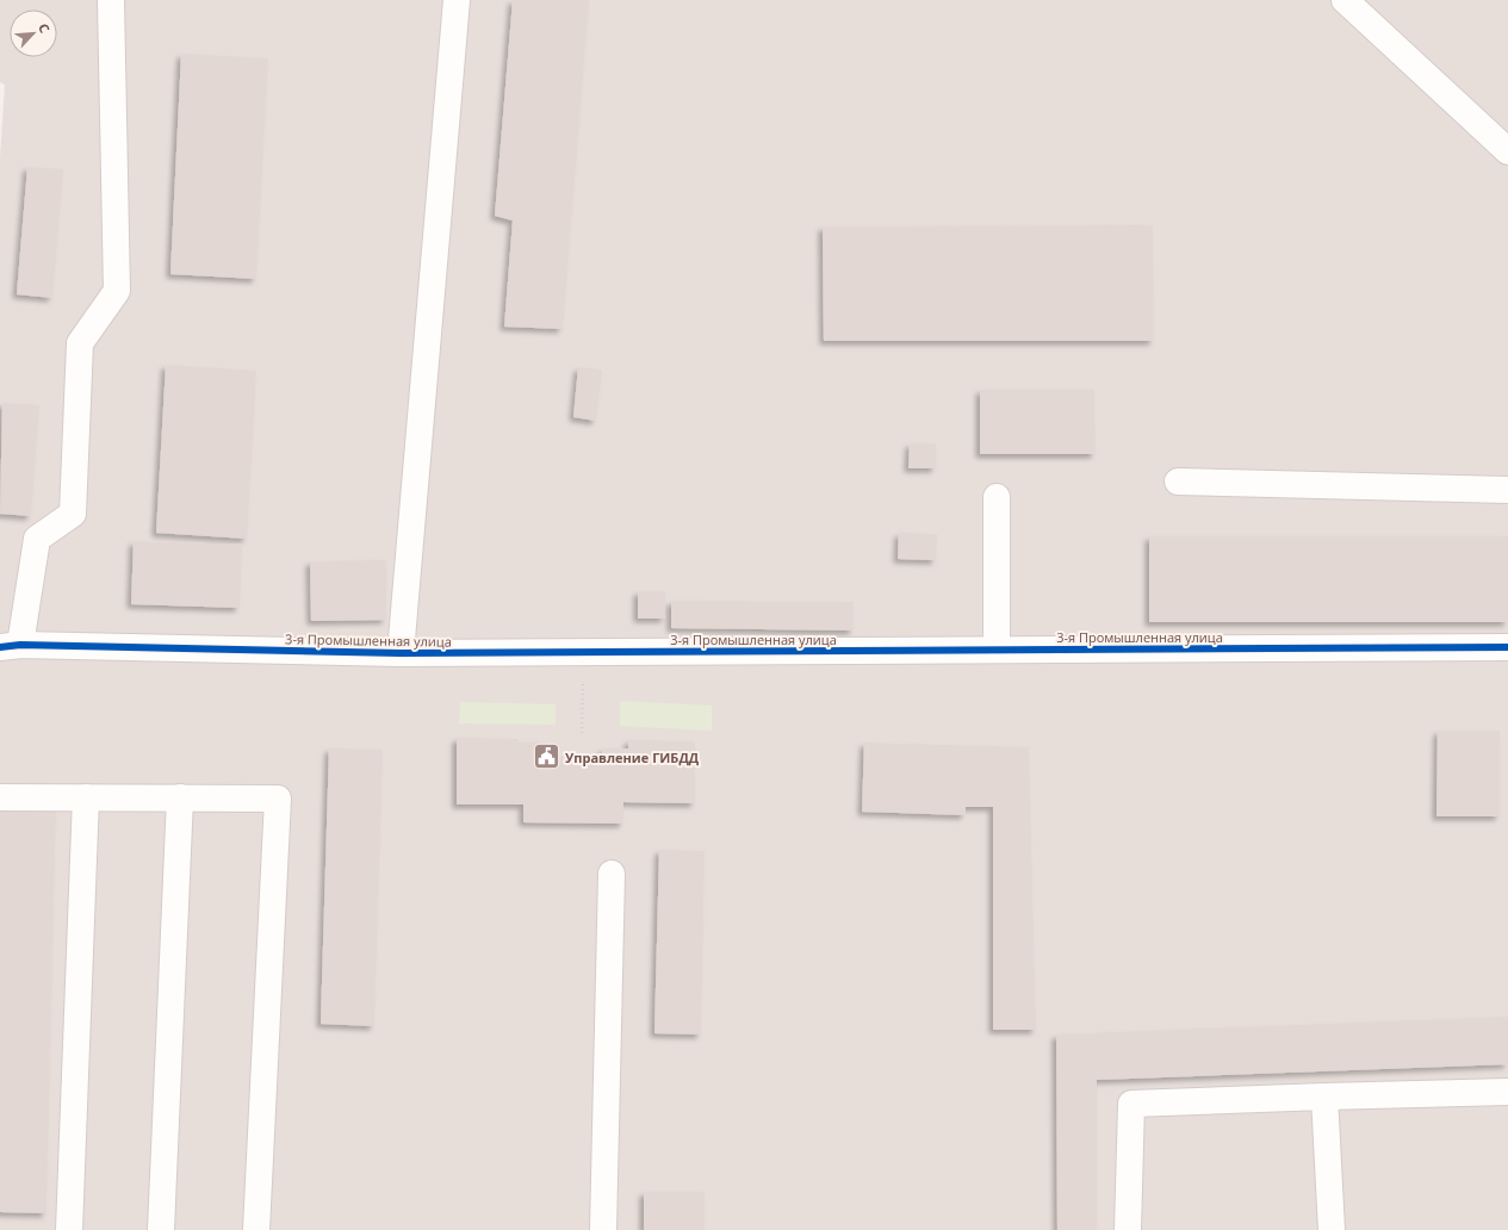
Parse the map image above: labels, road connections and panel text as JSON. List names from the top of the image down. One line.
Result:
{"streets":{"street":["3-я Промышленная улица"]},"places":{"public building":["Управление ГИБДД"]},"north":"top right"}
